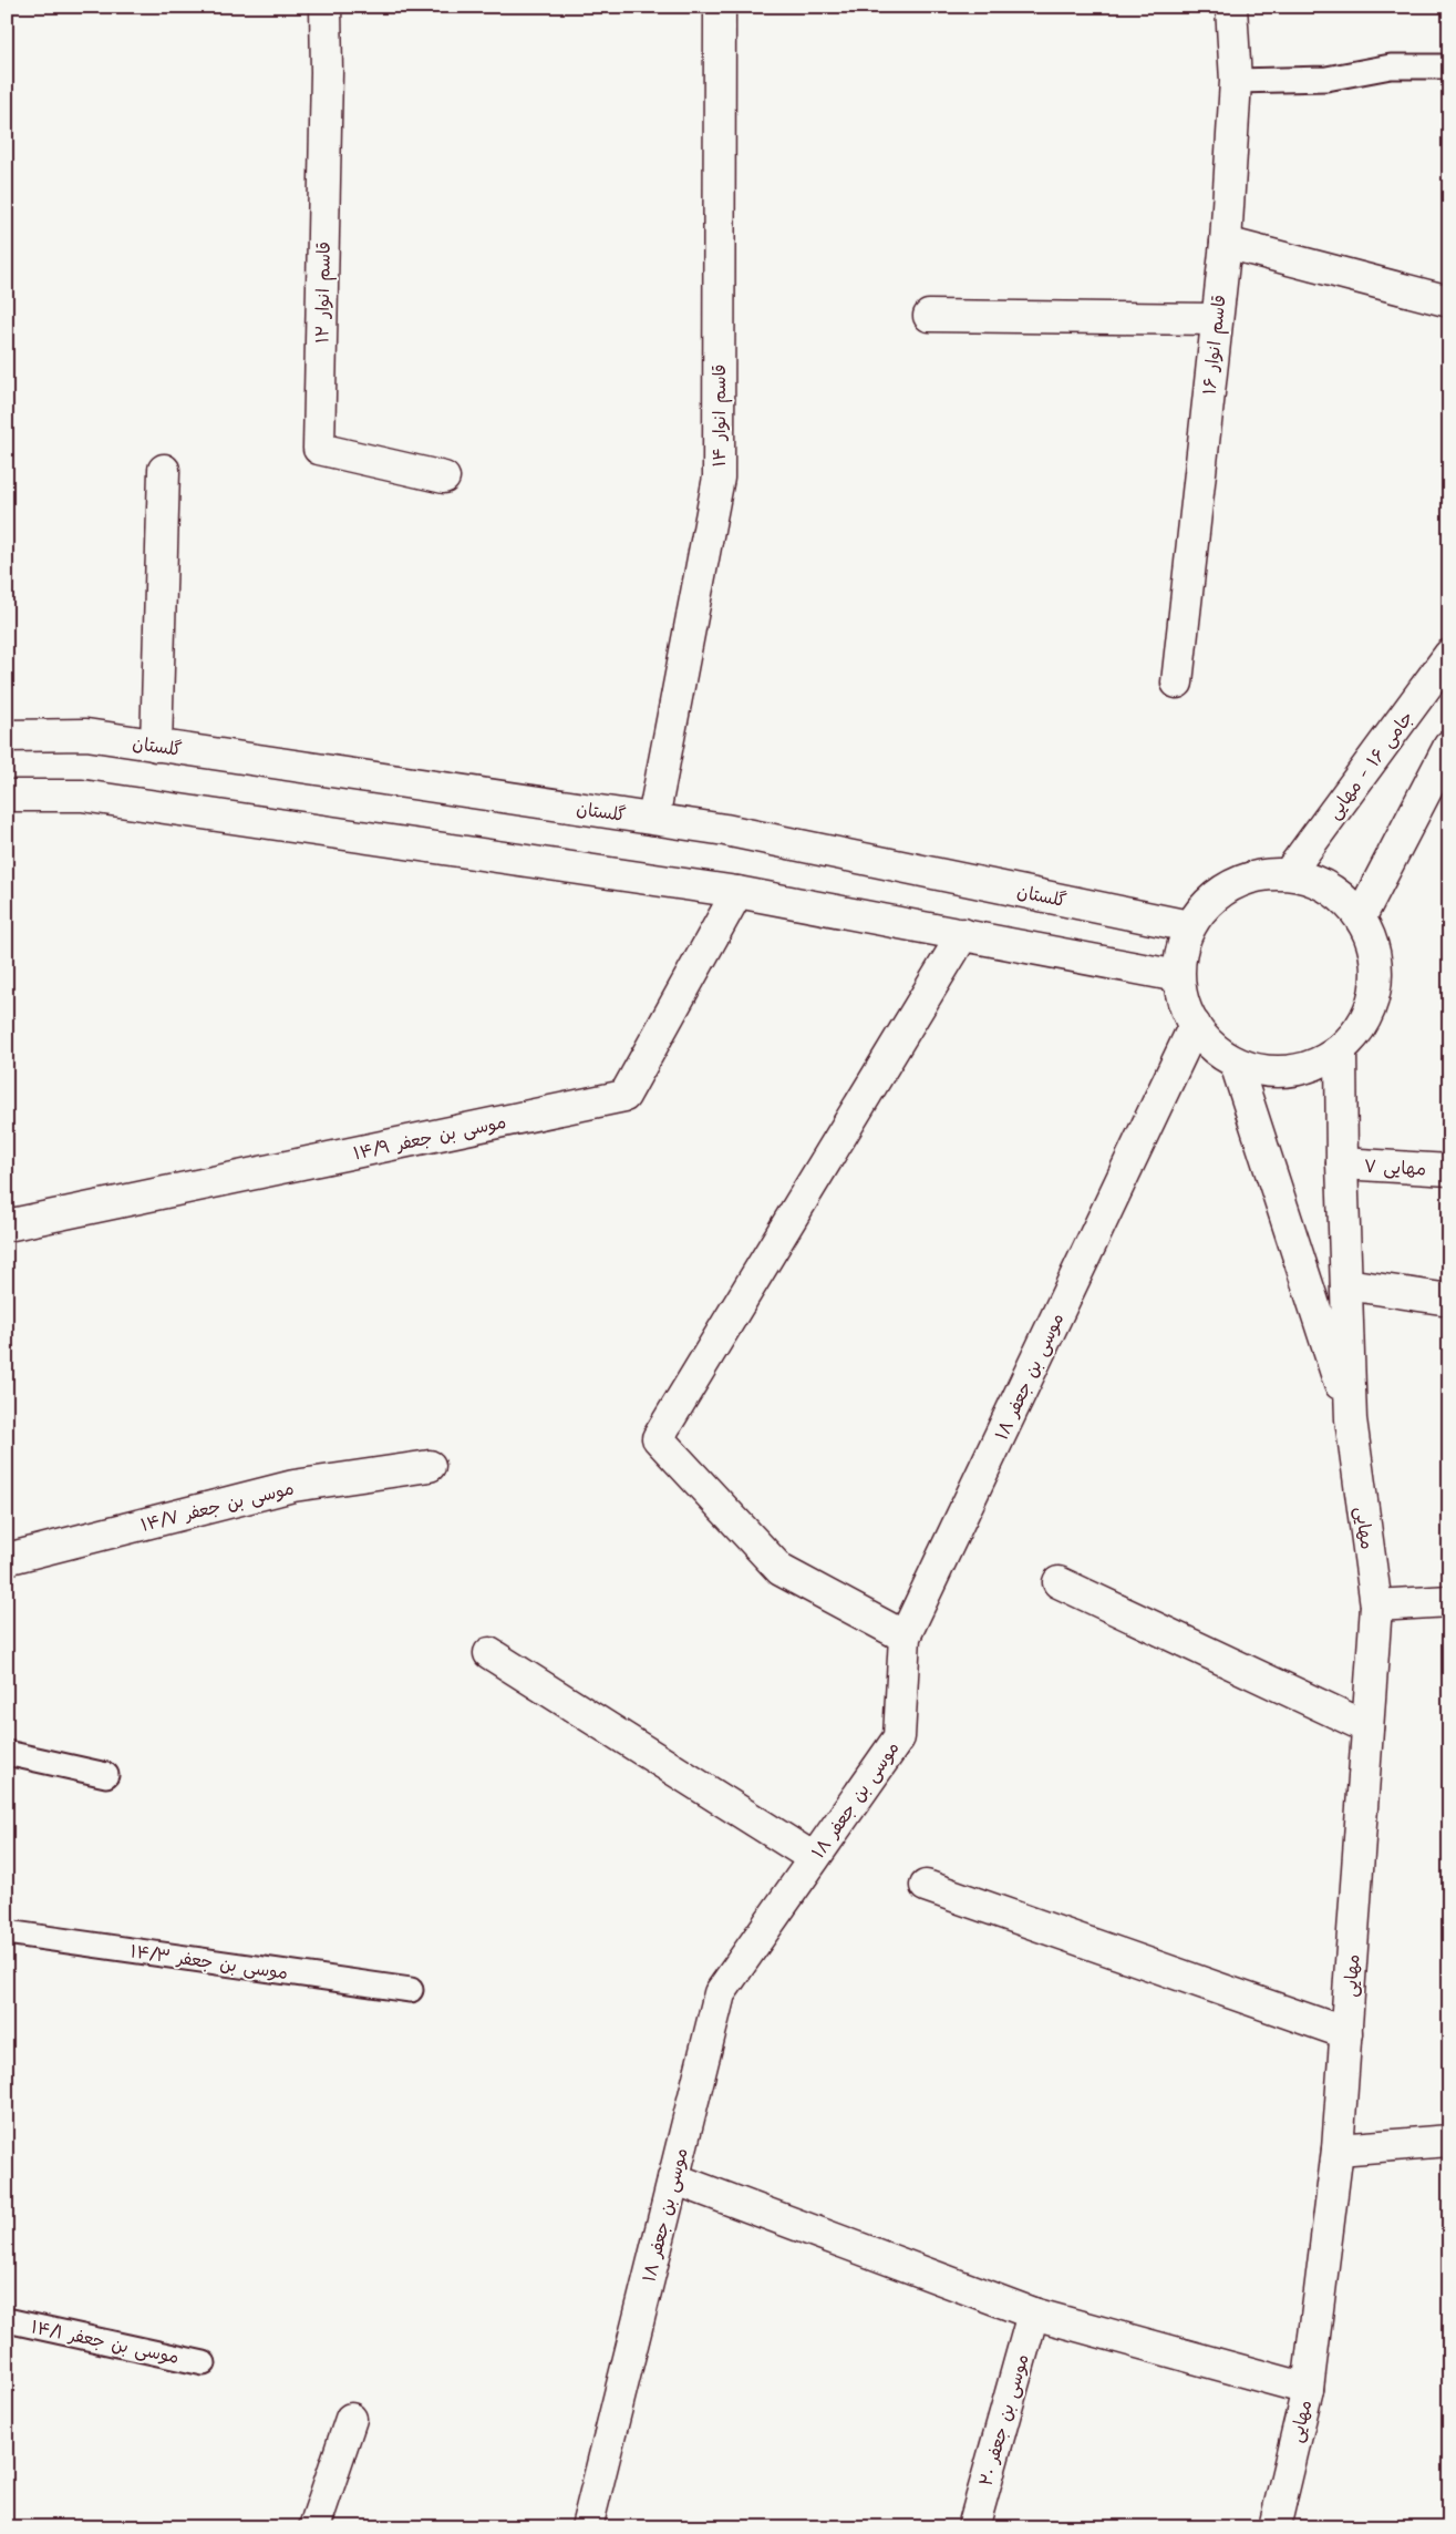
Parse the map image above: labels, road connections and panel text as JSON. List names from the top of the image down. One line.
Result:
{"streets":{"street":["قاسم انوار ۱۲","قاسم انوار ۱۶","قاسم انوار ۱۴","گلستان","جامی ۱۶ - مهایی","موسی بن جعفر ۱۴/۹","مهایی ۷","موسی بن جعفر ۱۸","موسی بن جعفر ۱۴/۷","مهایی","موسی بن جعفر ۲۰"],"lane":["موسی بن جعفر ۱۴/۳","موسی بن جعفر ۱۴/۱"]},"crossings":[["قاسم انوار ۱۴","گلستان"],["گلستان","جامی ۱۶ - مهایی"],["گلستان","موسی بن جعفر ۱۸"],["جامی ۱۶ - مهایی","موسی بن جعفر ۱۸"]]}
